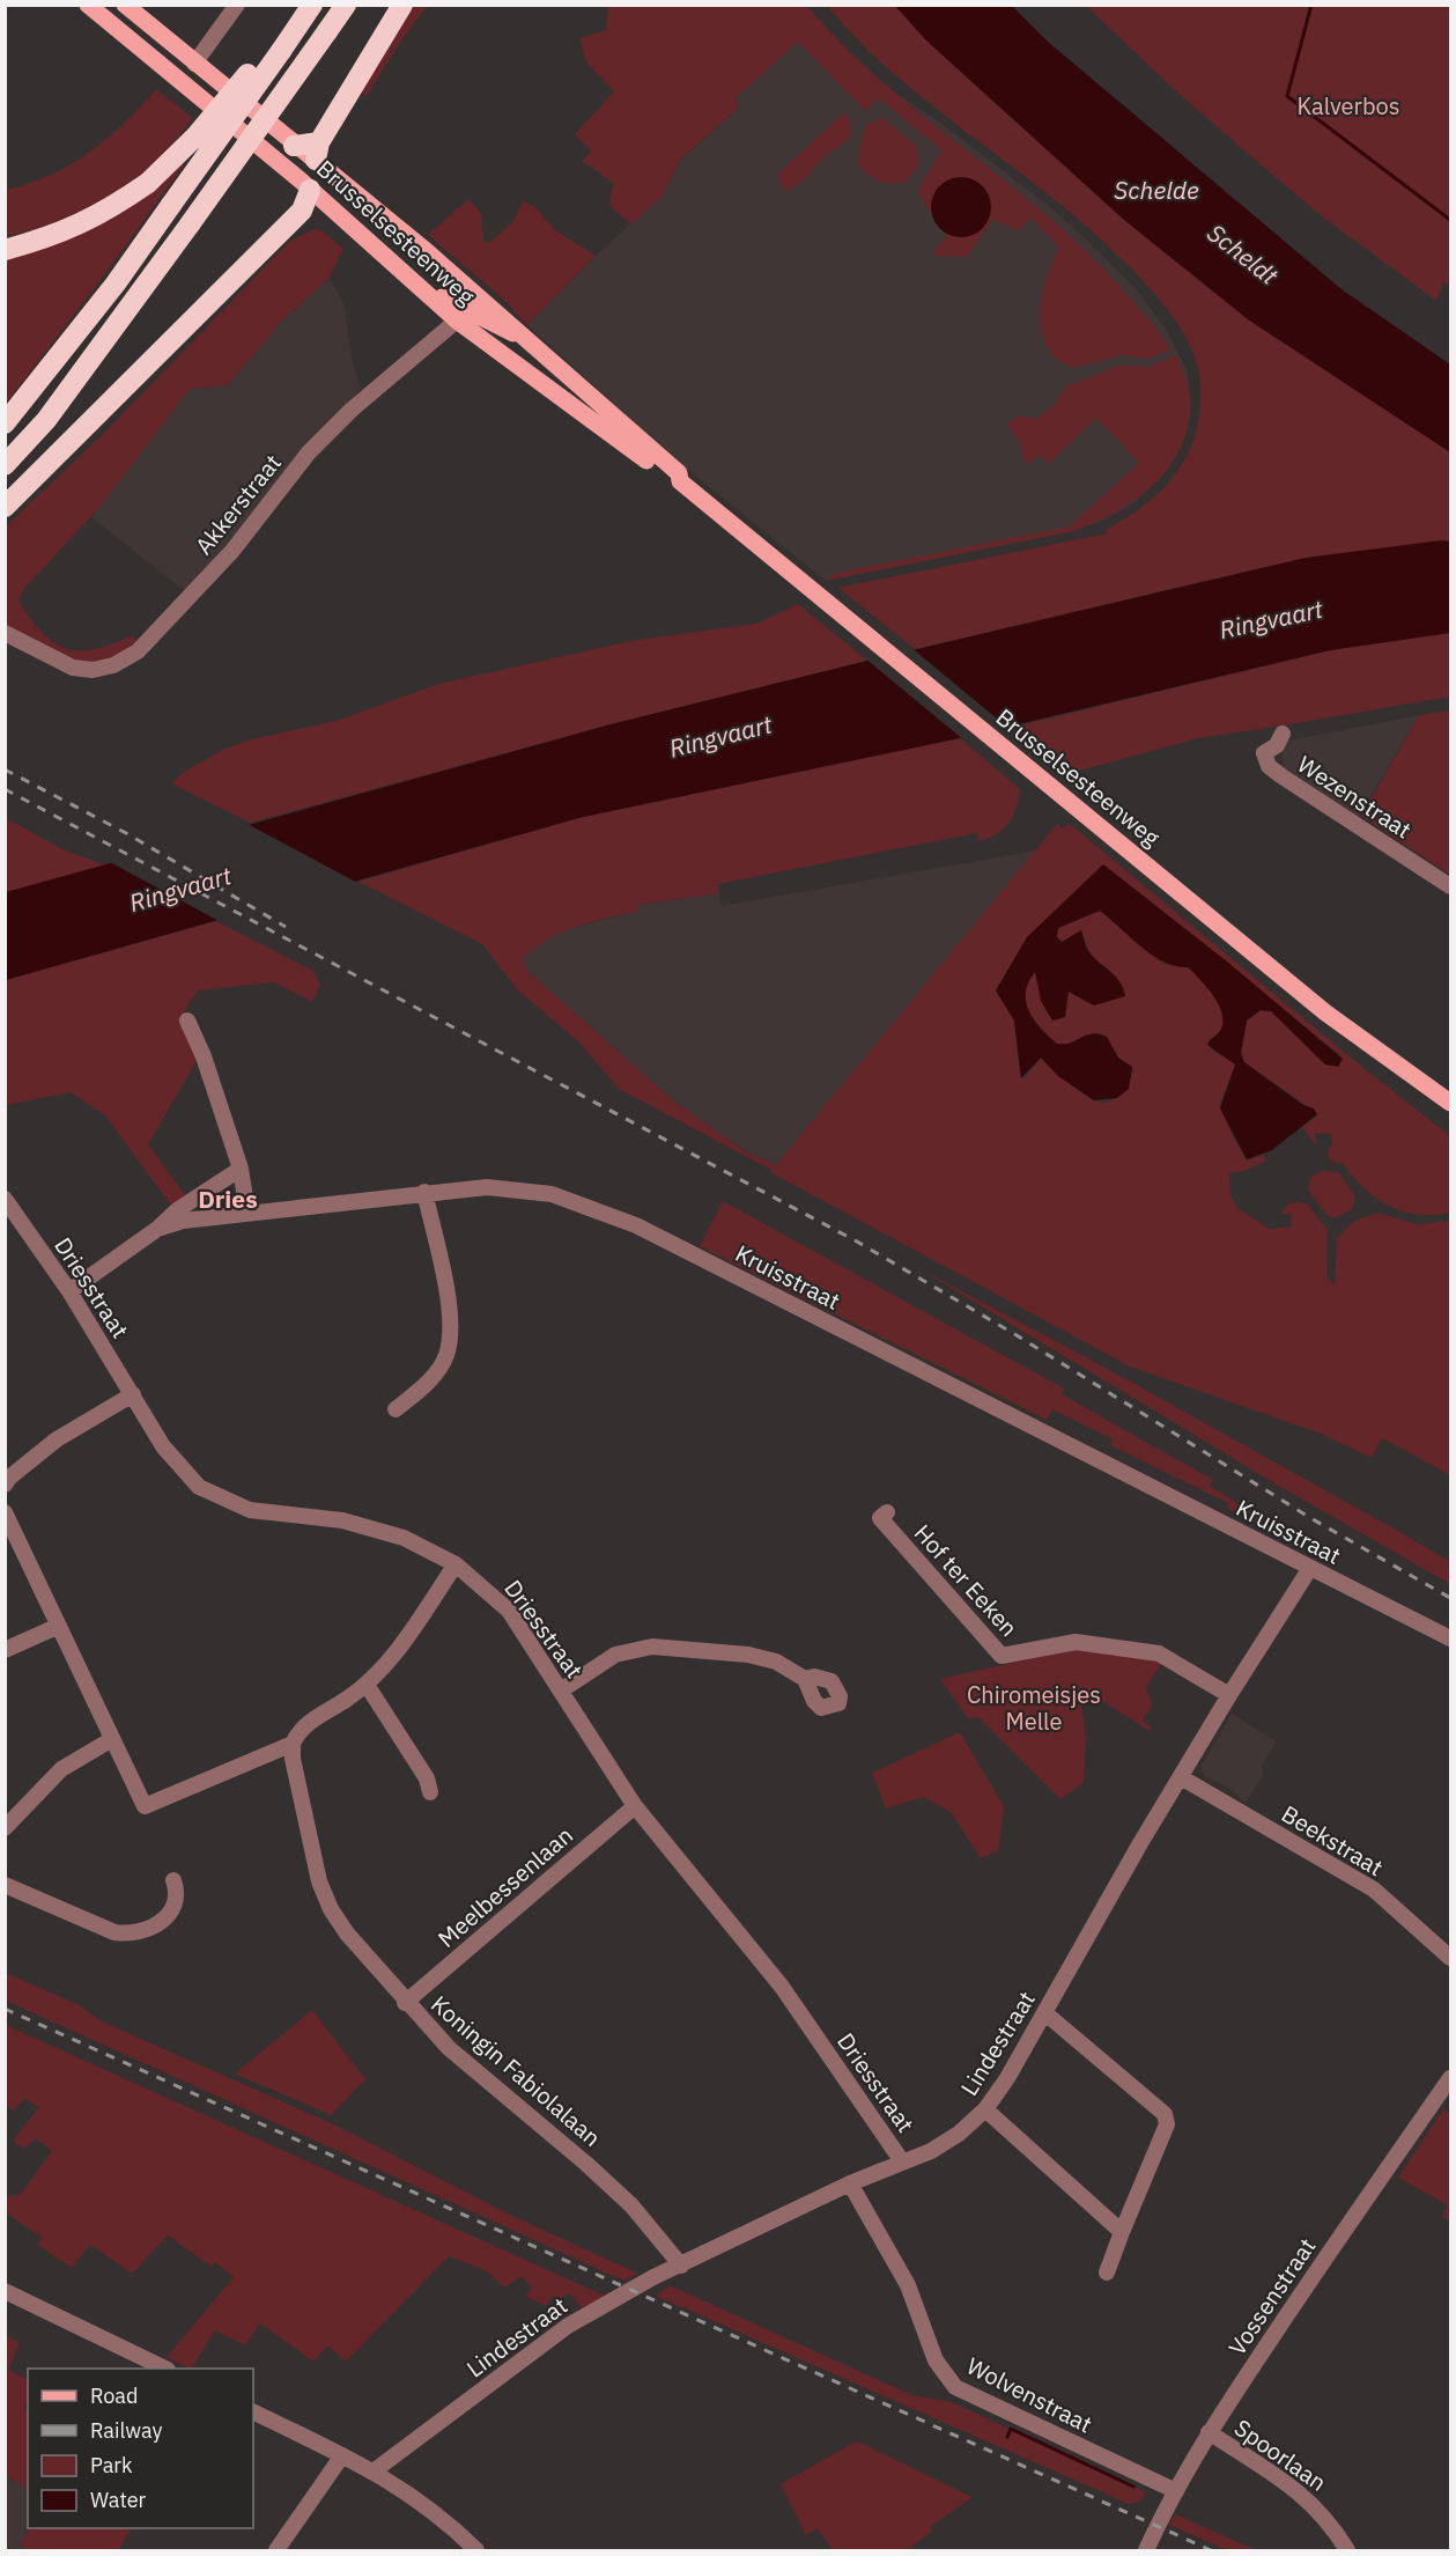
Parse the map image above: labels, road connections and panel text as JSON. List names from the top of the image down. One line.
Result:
{"streets":{"main road":["Brusselsesteenweg"],"street":["Akkerstraat","Wezenstraat","Kruisstraat","Driesstraat","Hof ter Eeken","Beekstraat","Meelbessenlaan","Lindestraat","Koningin Fabiolalaan","Vossenstraat","Wolvenstraat","Spoorlaan"]},"crossings":[["Brusselsesteenweg","Akkerstraat"],["Kruisstraat","Driesstraat"],["Kruisstraat","Lindestraat"],["Driesstraat","Meelbessenlaan"],["Driesstraat","Lindestraat"],["Hof ter Eeken","Lindestraat"],["Beekstraat","Lindestraat"],["Meelbessenlaan","Koningin Fabiolalaan"],["Lindestraat","Koningin Fabiolalaan"],["Lindestraat","Wolvenstraat"],["Vossenstraat","Wolvenstraat"],["Vossenstraat","Spoorlaan"]],"districts":["Dries"],"water":["Schelde","Scheldt","Ringvaart"],"parks":["Kalverbos","Chiromeisjes Melle"],"legend":["Road","Railway","Park","Water"]}
